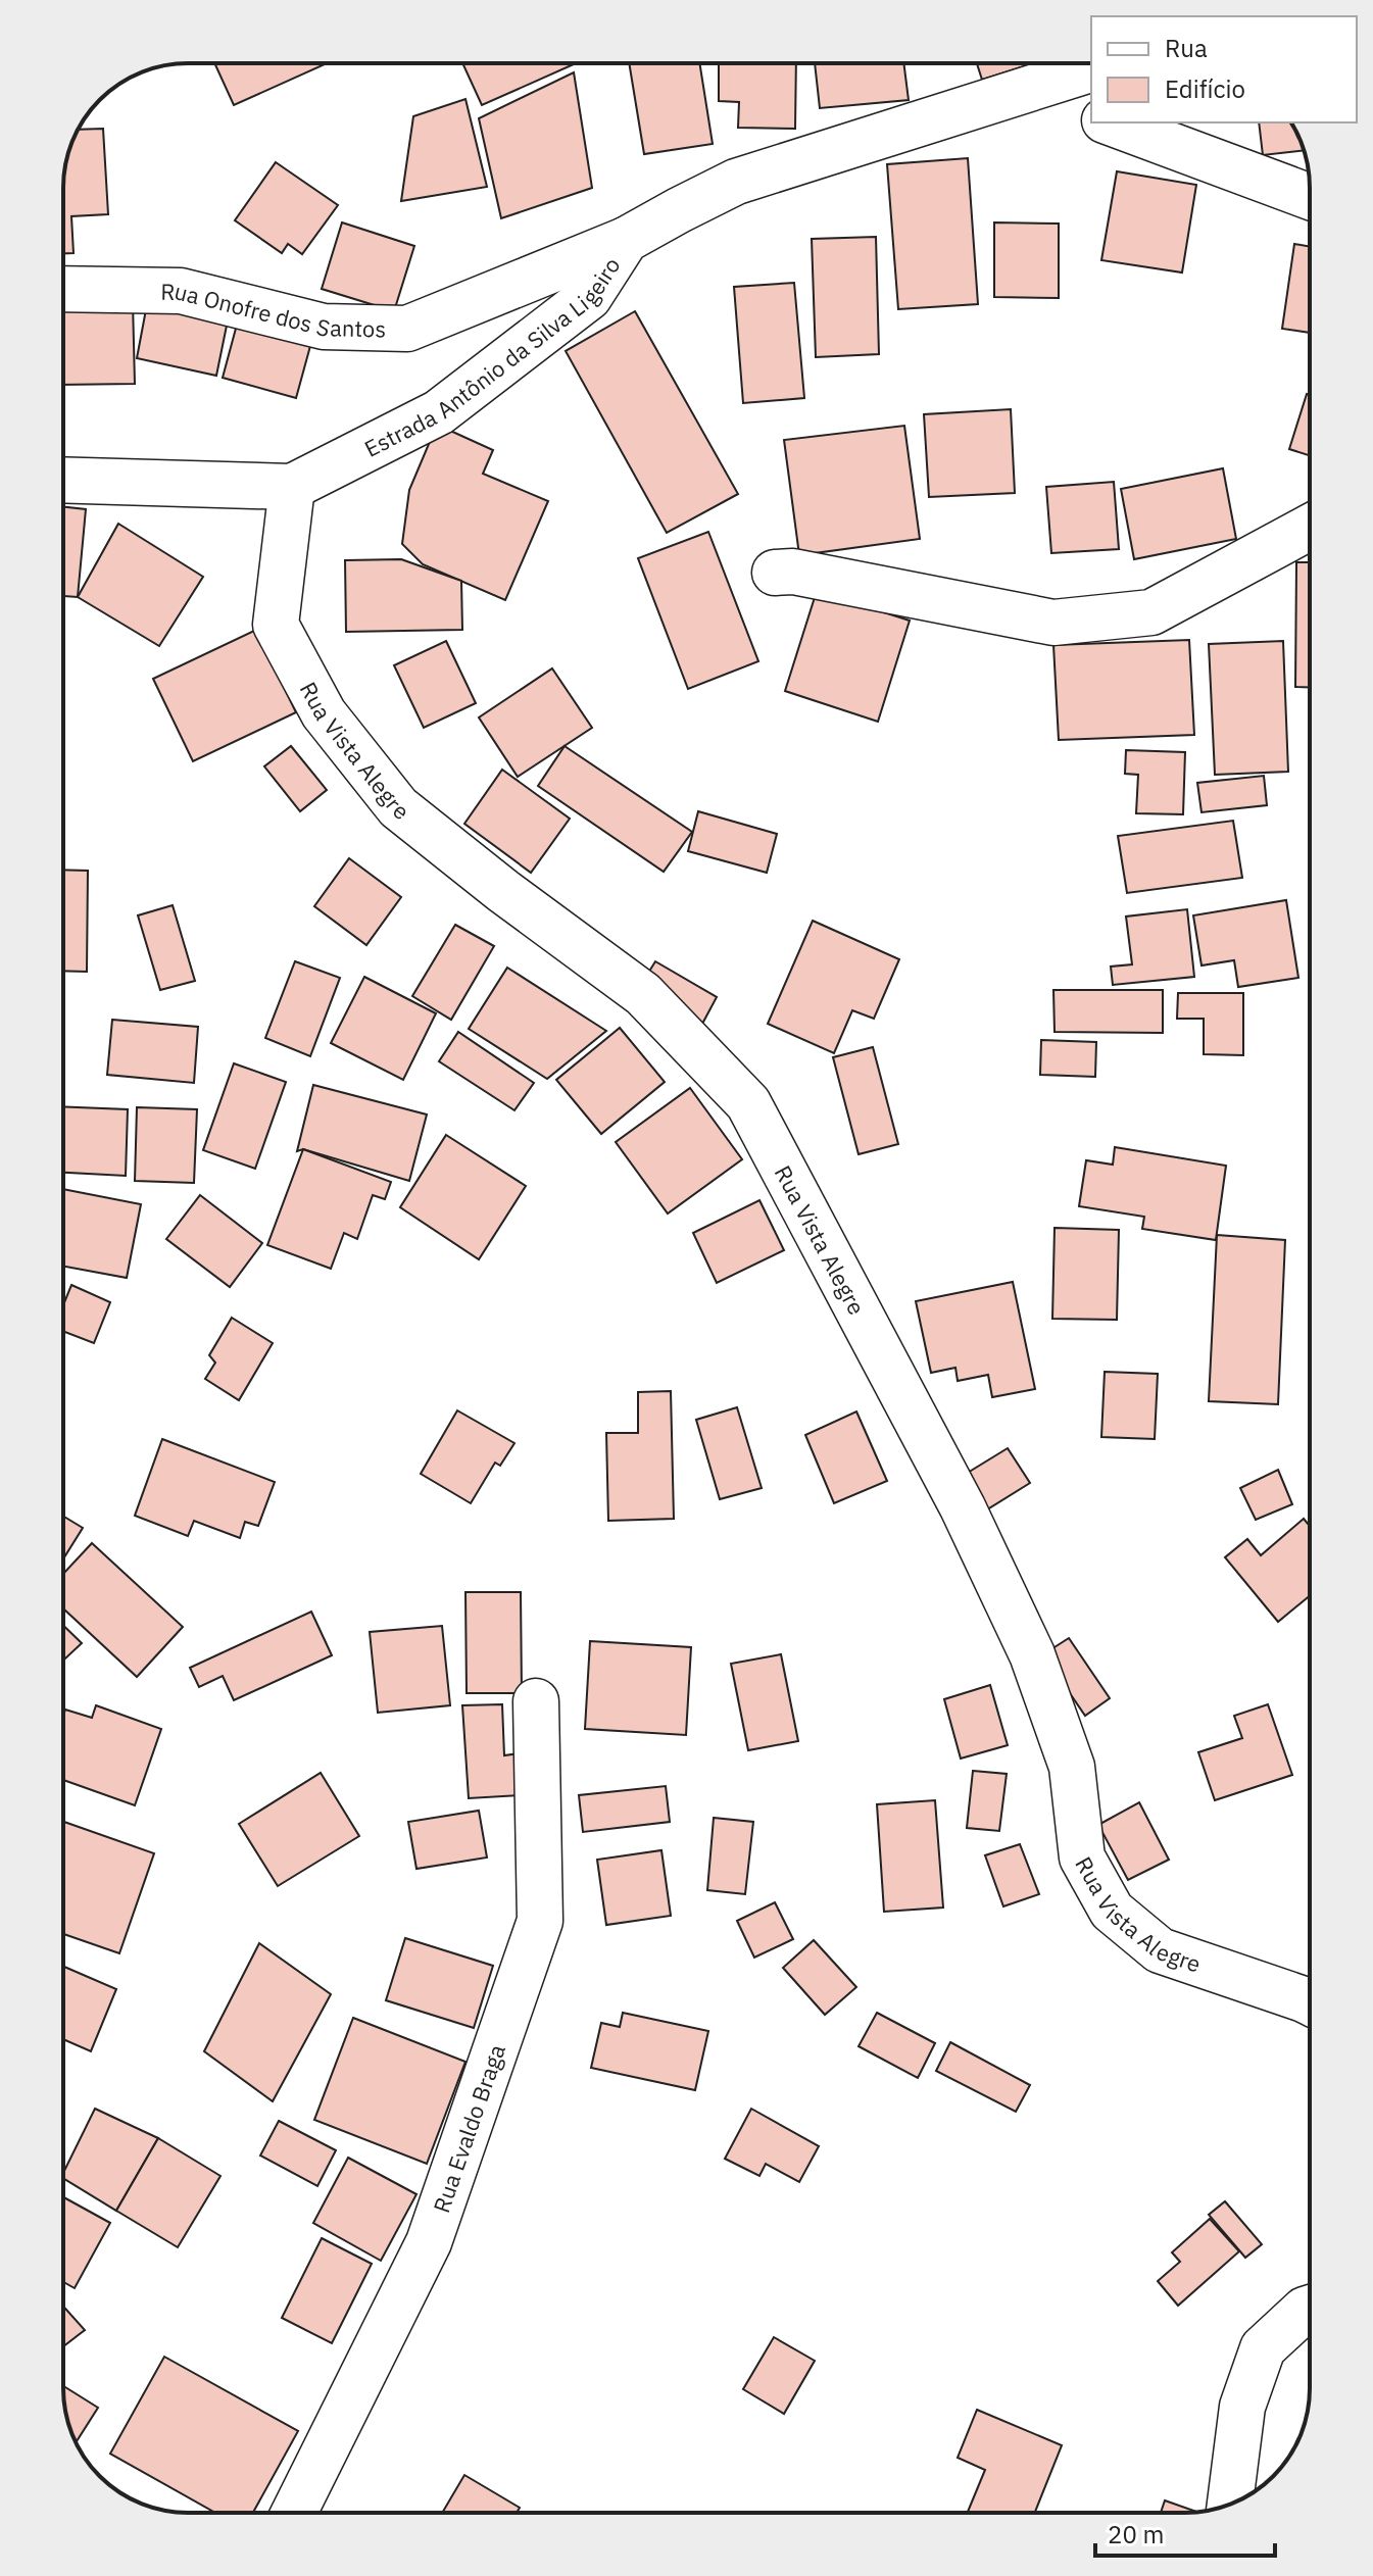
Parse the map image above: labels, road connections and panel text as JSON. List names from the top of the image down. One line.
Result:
{"streets":{"street":["Rua Onofre dos Santos","Estrada Antônio da Silva Ligeiro","Rua Vista Alegre","Rua Evaldo Braga"]},"crossings":[["Rua Onofre dos Santos","Estrada Antônio da Silva Ligeiro"],["Estrada Antônio da Silva Ligeiro","Rua Vista Alegre"]],"legend":["Rua","Edifício"],"scale_bar":"20 m"}
